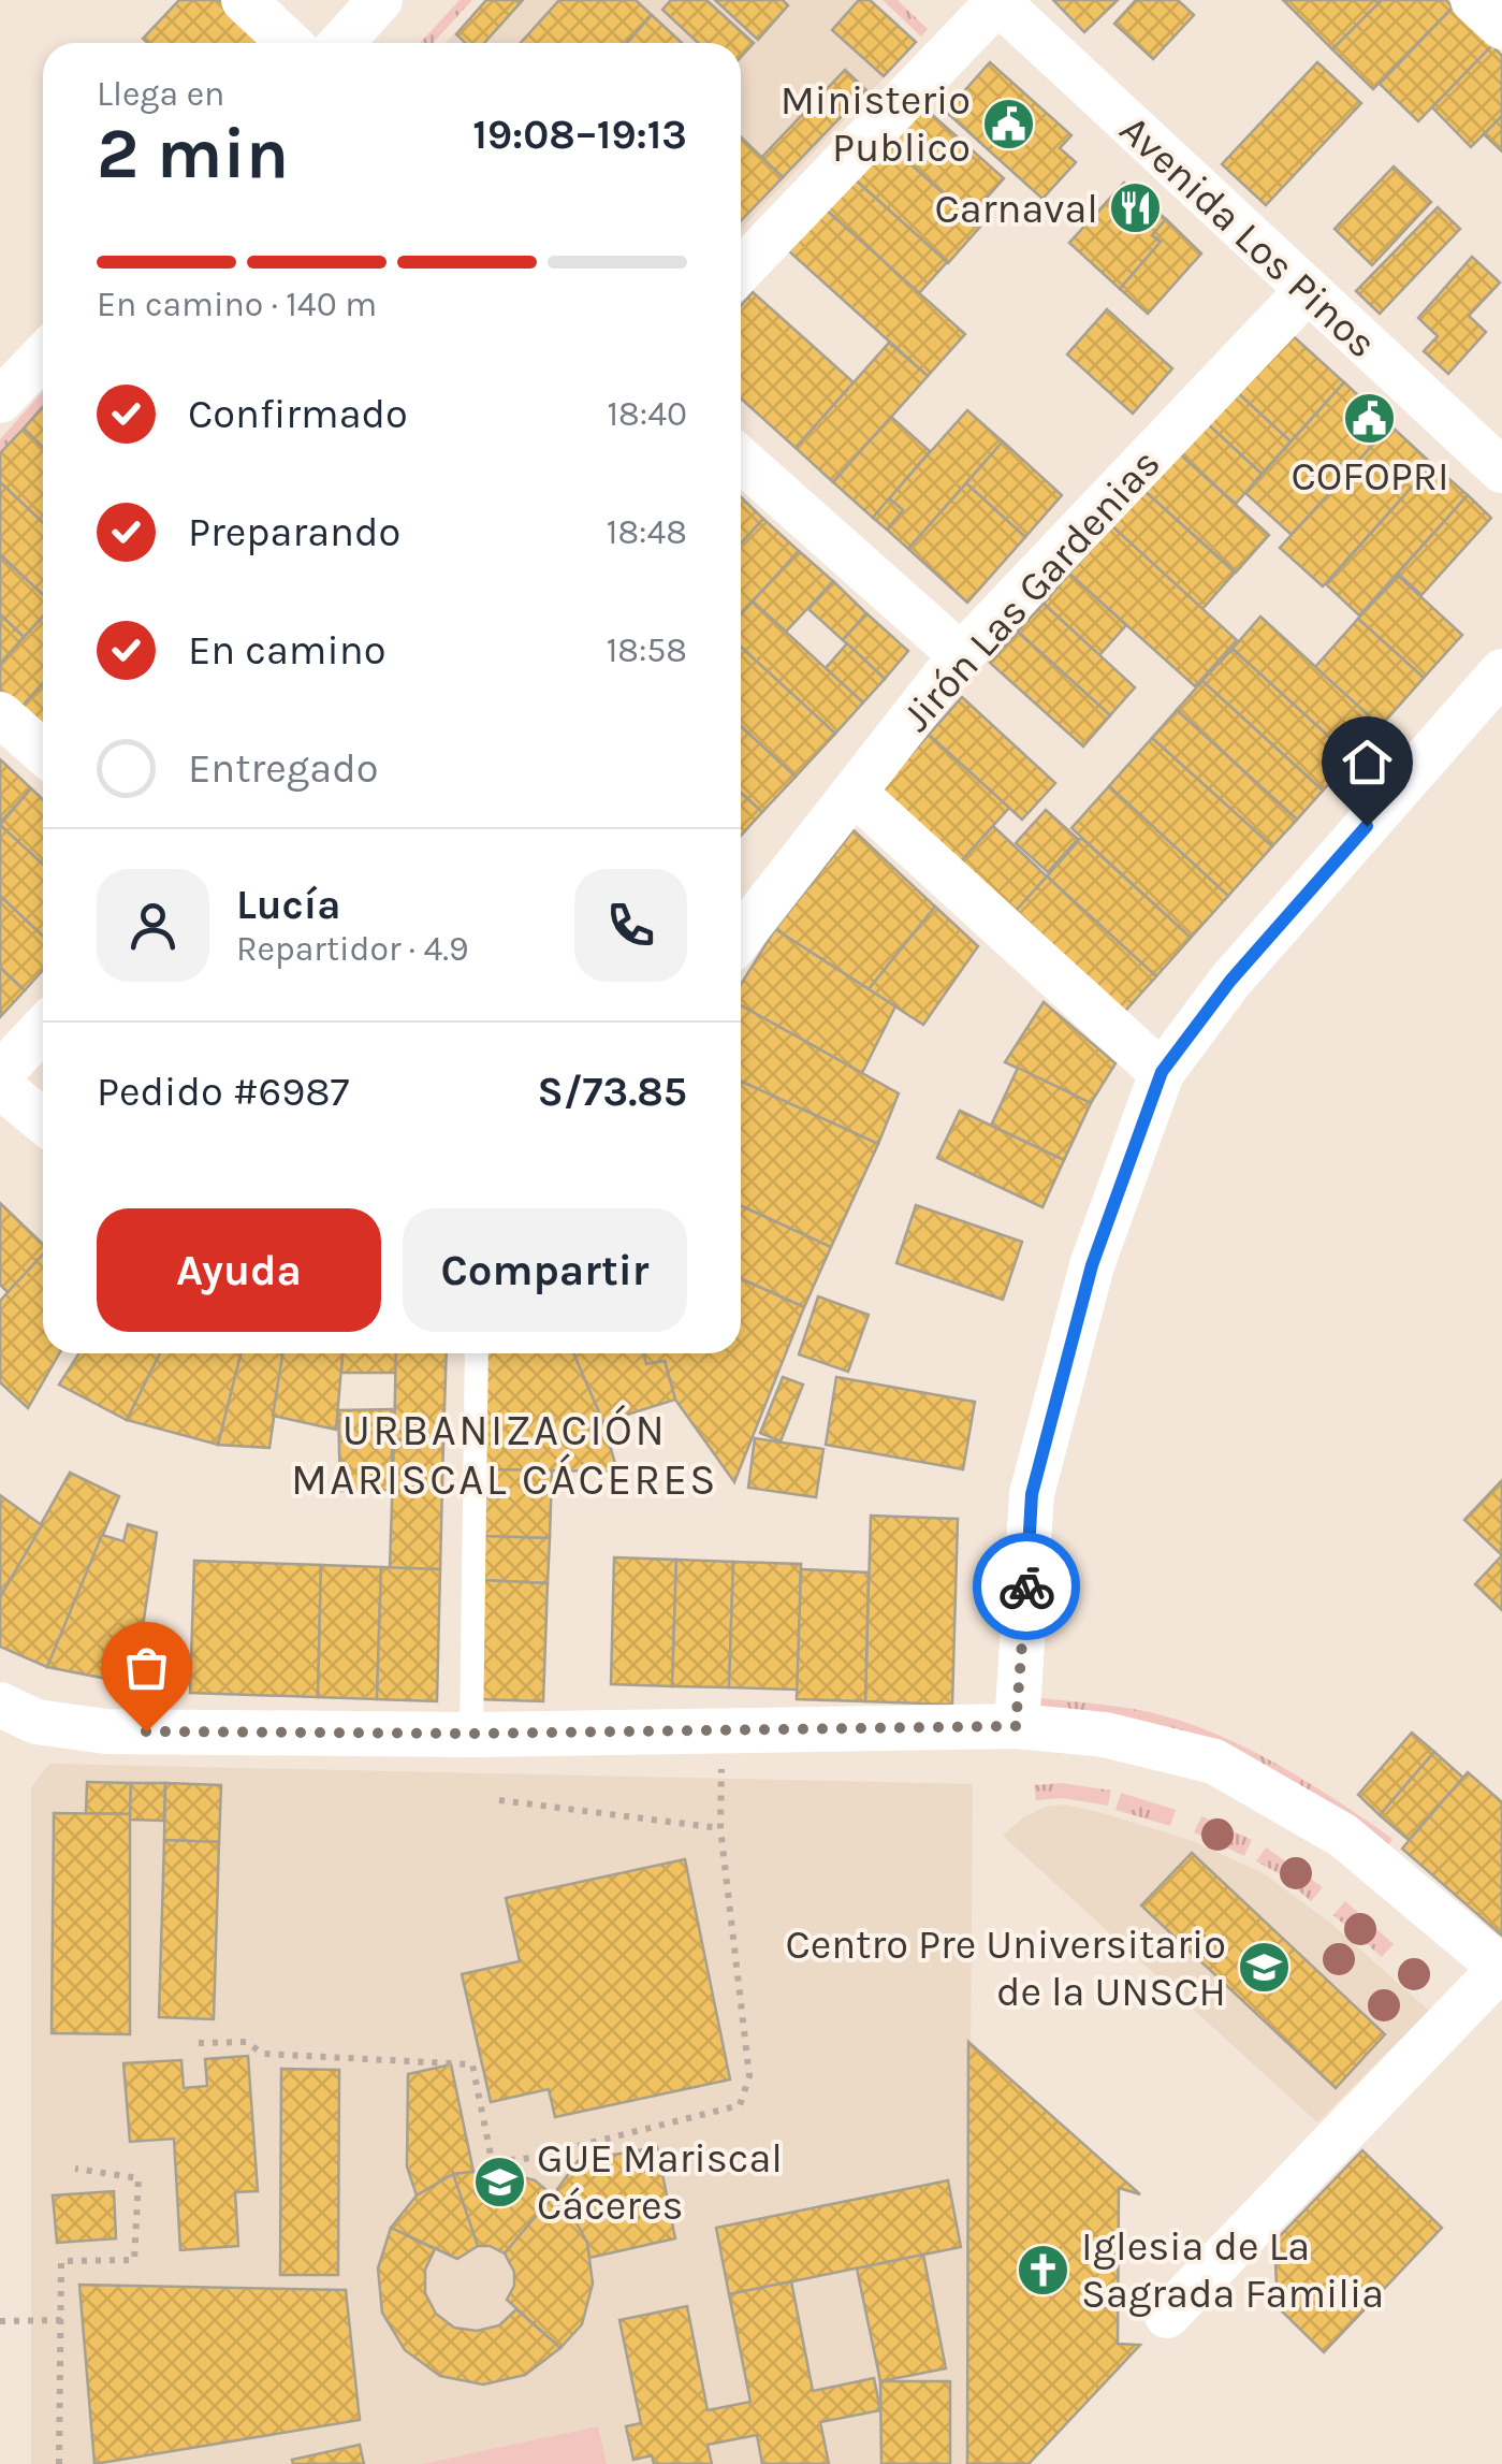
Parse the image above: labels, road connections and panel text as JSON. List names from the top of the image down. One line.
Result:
{"streets":{"street":["Avenida Los Pinos","Jirón Las Gardenias"]},"crossings":[["Avenida Los Pinos","Jirón Las Gardenias"]],"districts":["URBANIZACIÓN MARISCAL CÁCERES"],"places":{"public building":["Ministerio Publico","COFOPRI"],"restaurant":["Carnaval"],"school or university":["Centro Pre Universitario de la UNSCH","GUE Mariscal Cáceres"],"church":["Iglesia de La Sagrada Familia"]},"page":{"heading":["2 min","Llega en","19:08–19:13"],"panel":["Lucía","Repartidor · 4.9","Pedido #6987","S/73.85"],"bar":"En camino · 140 m","list":[["Confirmado","18:40"],["Preparando","18:48"],["En camino","18:58"],"Entregado"],"buttons":["Ayuda","Compartir"]}}
